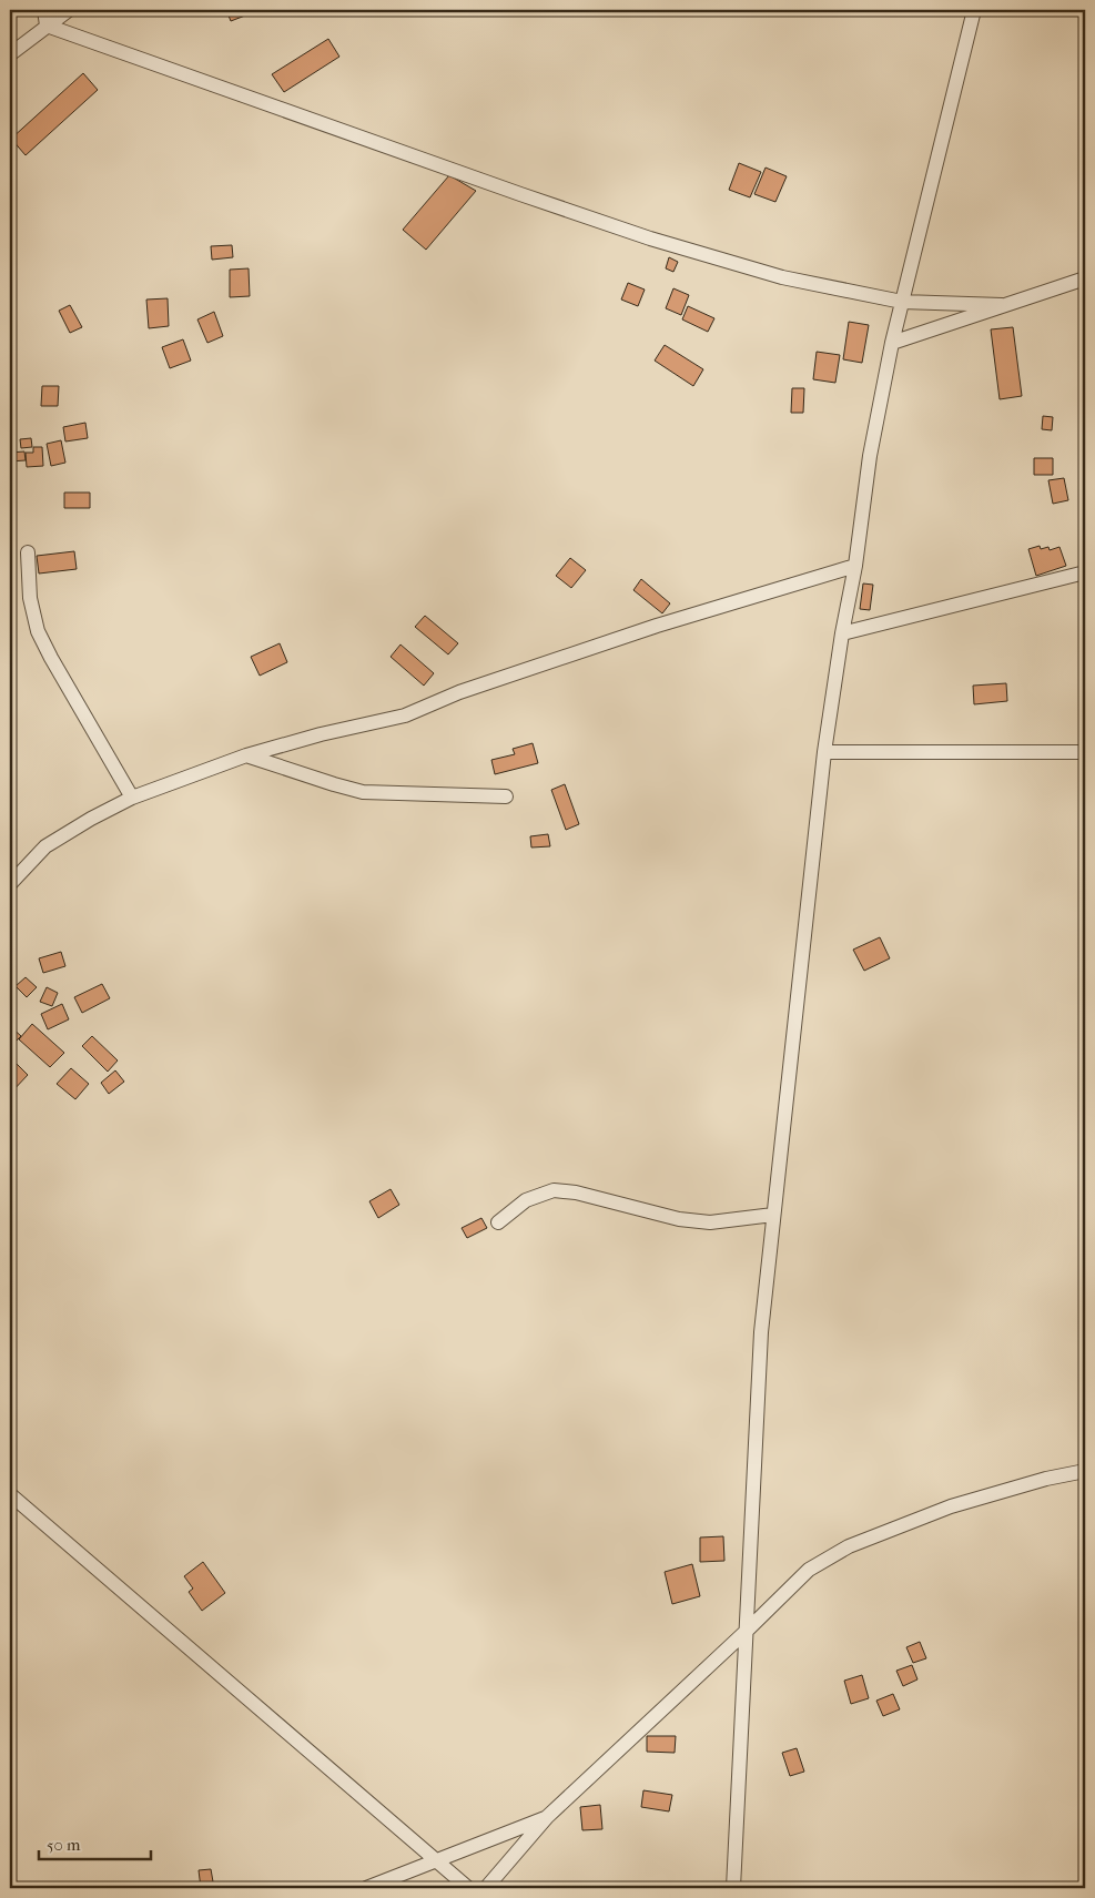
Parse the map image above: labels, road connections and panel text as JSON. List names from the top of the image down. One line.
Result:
{"scale_bar":"50 m"}
